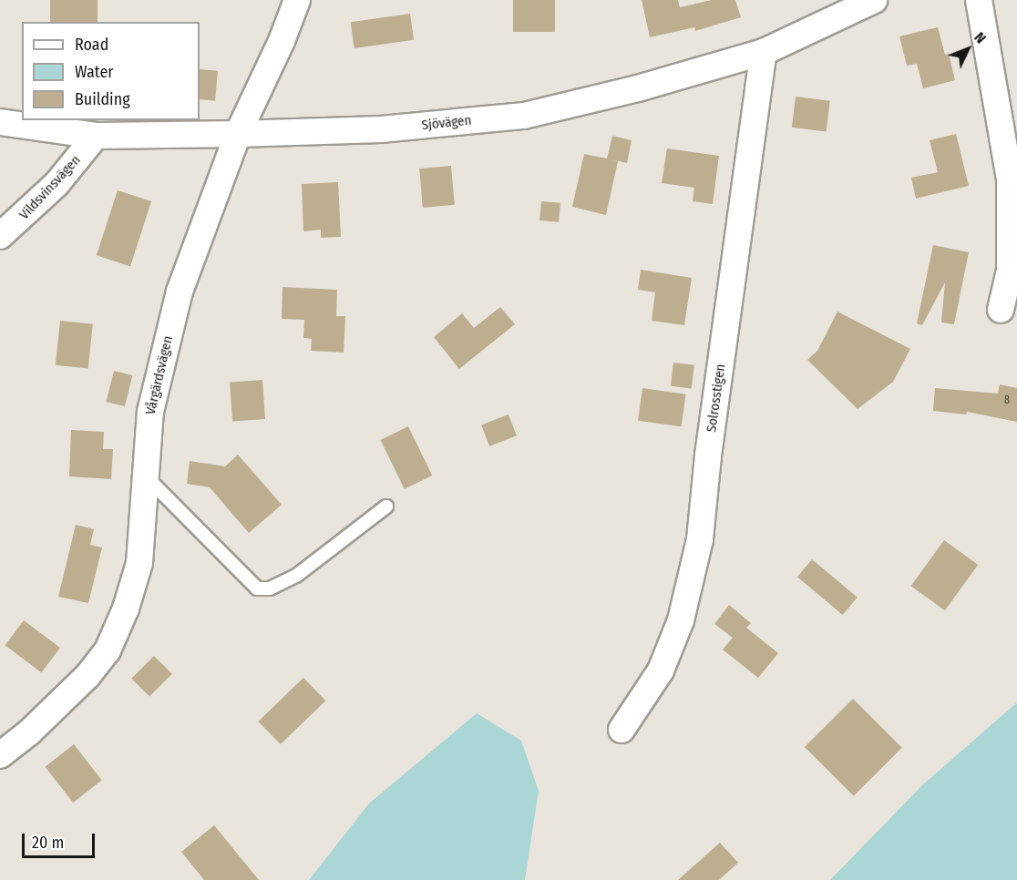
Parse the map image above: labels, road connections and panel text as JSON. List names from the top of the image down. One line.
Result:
{"streets":{"street":["Sjövägen","Vildsvinsvägen","Vårgärdsvägen","Solrosstigen"]},"crossings":[["Sjövägen","Vildsvinsvägen"],["Sjövägen","Vårgärdsvägen"],["Sjövägen","Solrosstigen"]],"house_numbers":["8"],"legend":["Road","Water","Building"],"scale_bar":"20 m","north":"top right"}
